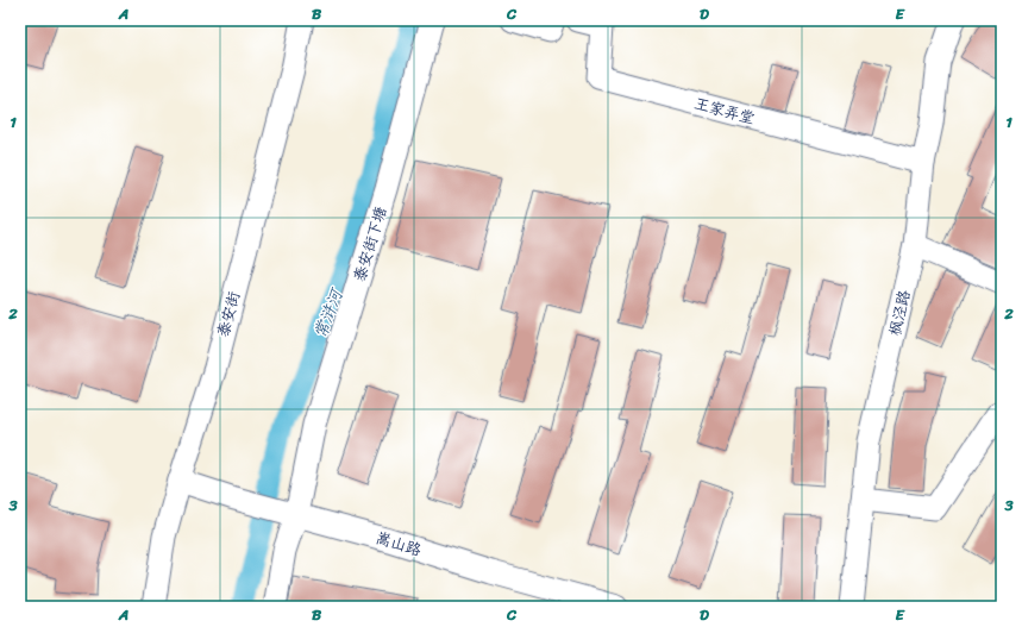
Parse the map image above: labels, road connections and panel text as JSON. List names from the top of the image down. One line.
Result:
{"streets":{"street":["王家弄堂","泰安街下塘","枫泾路","泰安街","嵩山路"]},"crossings":[["王家弄堂","枫泾路"],["泰安街下塘","嵩山路"],["泰安街","嵩山路"]],"water":["常浒河"],"grid":{"columns":["A","B","C","D","E"],"rows":["1","2","3"]}}
